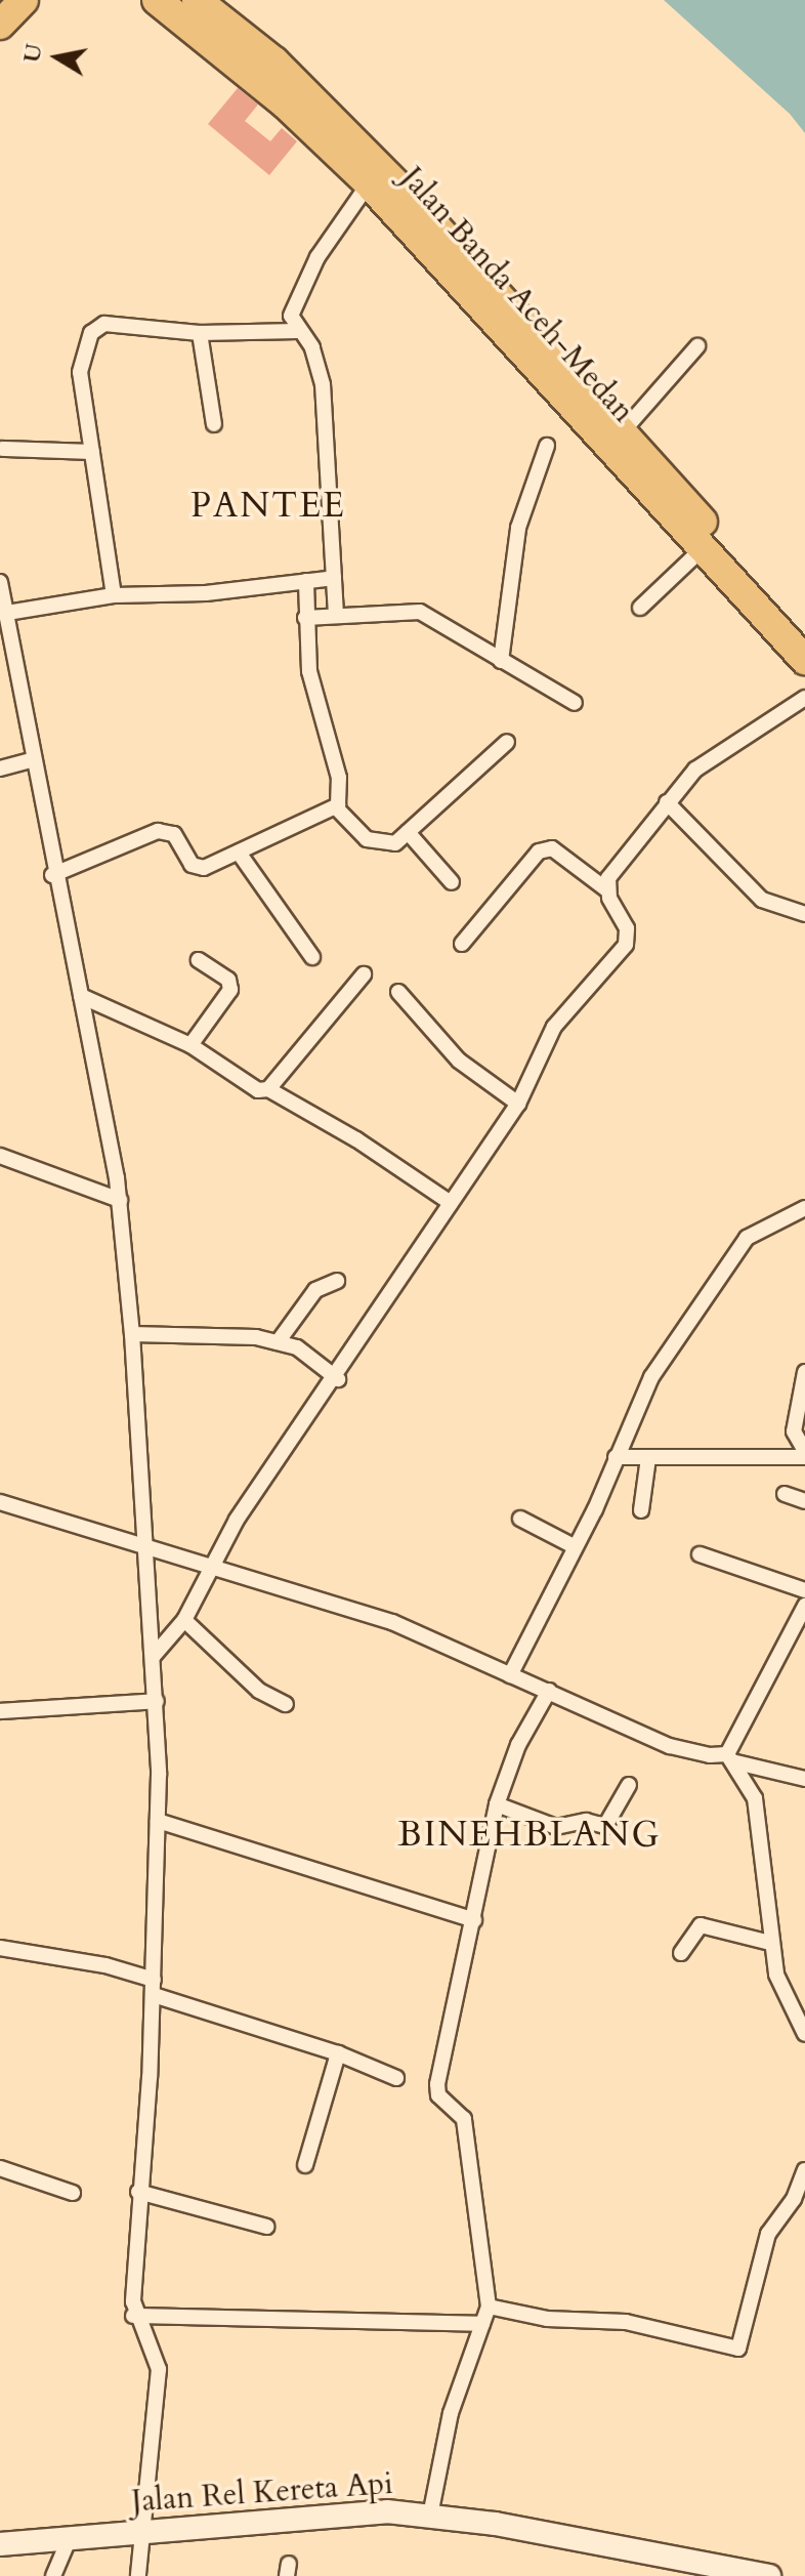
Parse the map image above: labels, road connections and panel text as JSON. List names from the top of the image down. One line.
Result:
{"streets":{"highway":["Jalan Banda Aceh-Medan"],"main road":["Jalan Rel Kereta Api"]},"districts":["PANTEE","BINEHBLANG"],"north":"left"}
